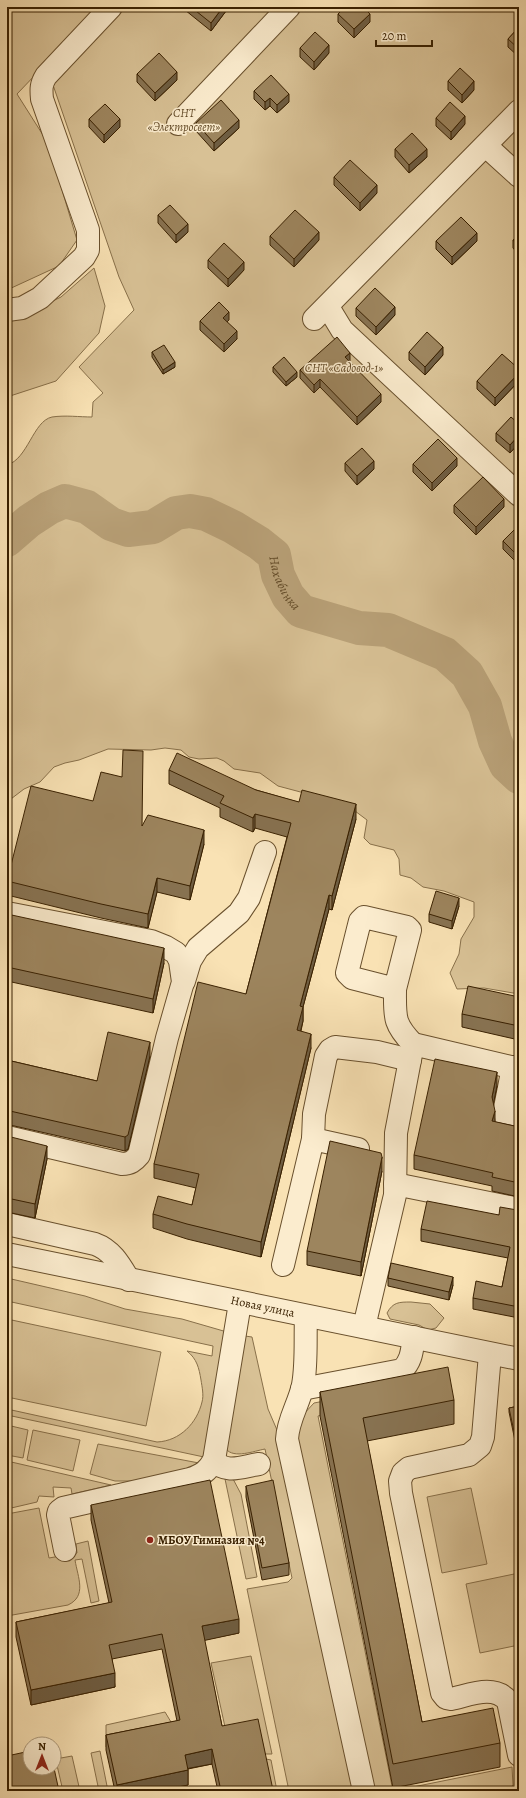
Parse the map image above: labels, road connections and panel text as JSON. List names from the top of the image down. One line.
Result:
{"streets":{"street":["Новая улица"]},"water":["Нахабинка"],"parks":["СНТ «Электросвет»","СНТ «Садовод-1»"],"places":["МБОУ Гимназия №4"],"scale_bar":"20 m","north":"top"}
